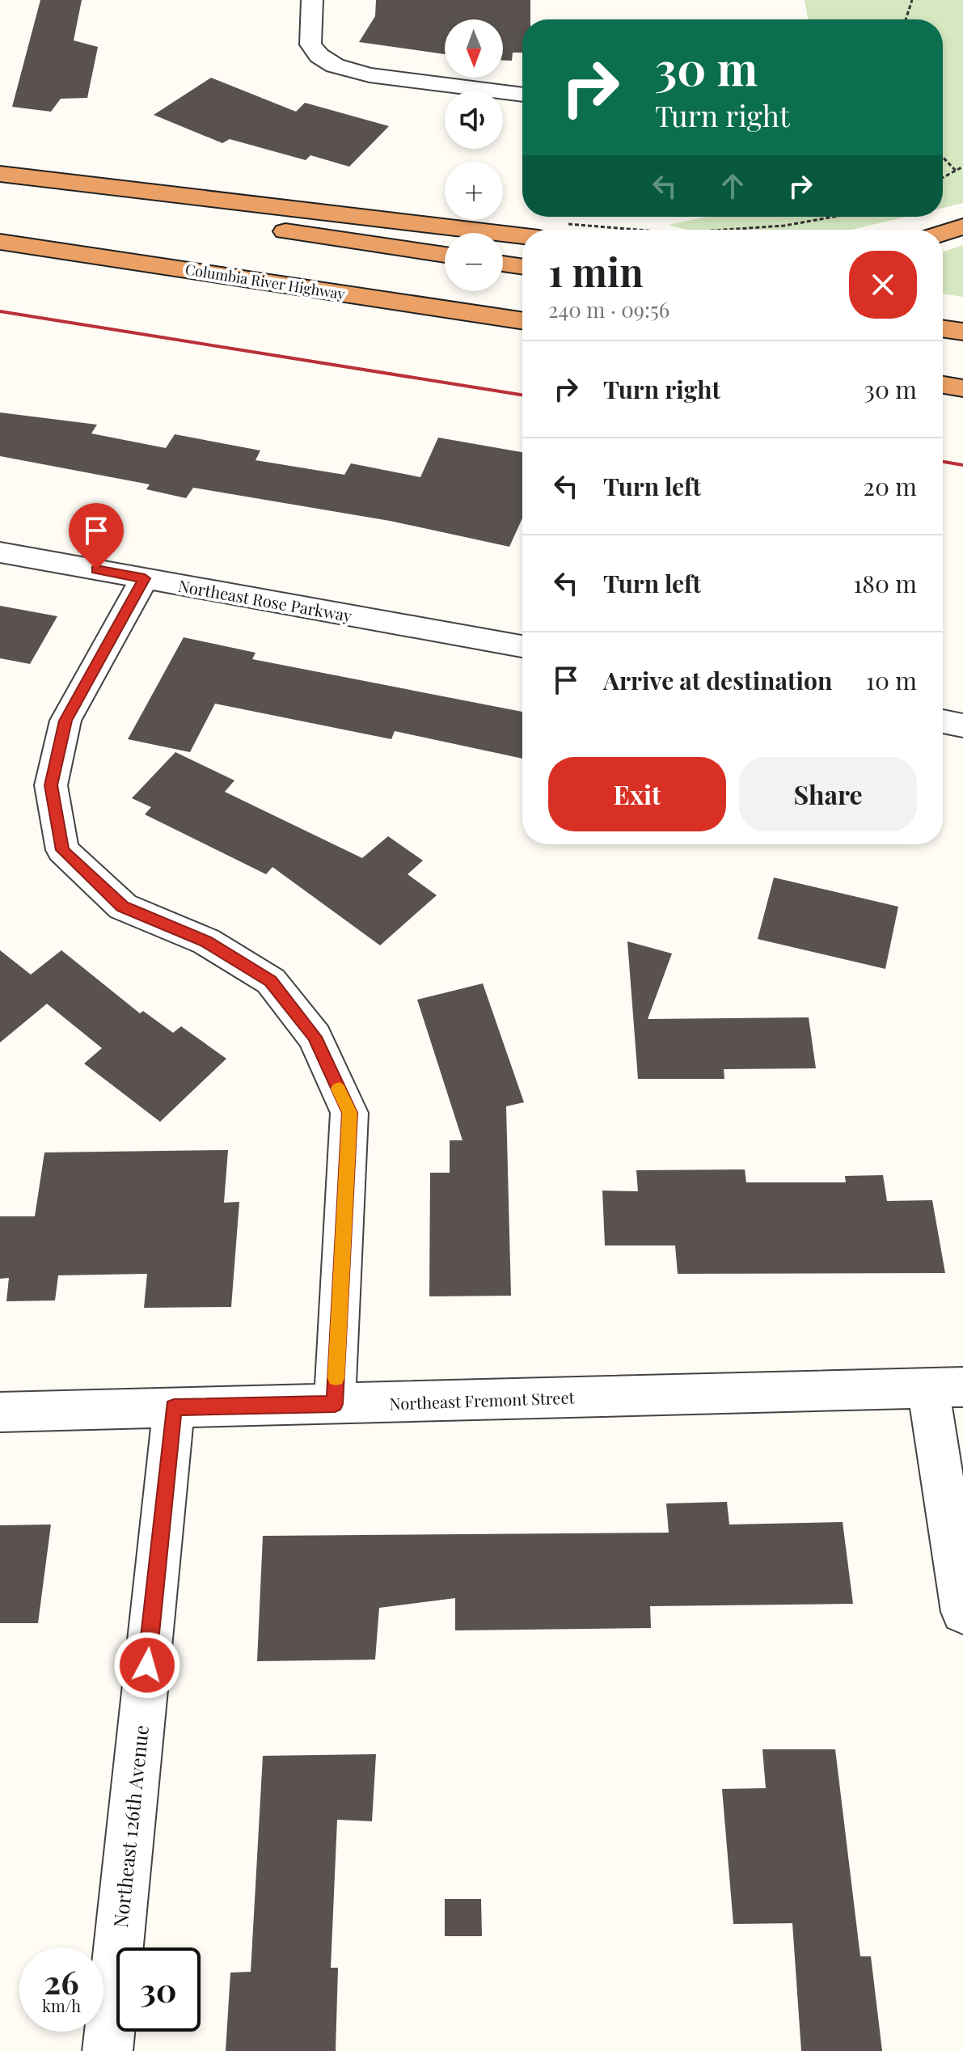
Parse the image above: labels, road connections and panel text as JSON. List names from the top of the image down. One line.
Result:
{"streets":{"highway":["Columbia River Highway"],"street":["Northeast Rose Parkway","Northeast Fremont Street","Northeast 126th Avenue"]},"crossings":[["Northeast Fremont Street","Northeast 126th Avenue"]],"north":"bottom","page":{"map_buttons":["+","−"],"turn":["30 m","Turn right"],"heading":["1 min","240 m · 09:56"],"list":[{"name":"Turn right","value":"30 m"},{"name":"Turn left","value":"20 m"},{"name":"Turn left","value":"180 m"},{"name":"Arrive at destination","value":"10 m"}],"buttons":["Exit","Share"],"speed":"26 km/h","limit":"30"}}
